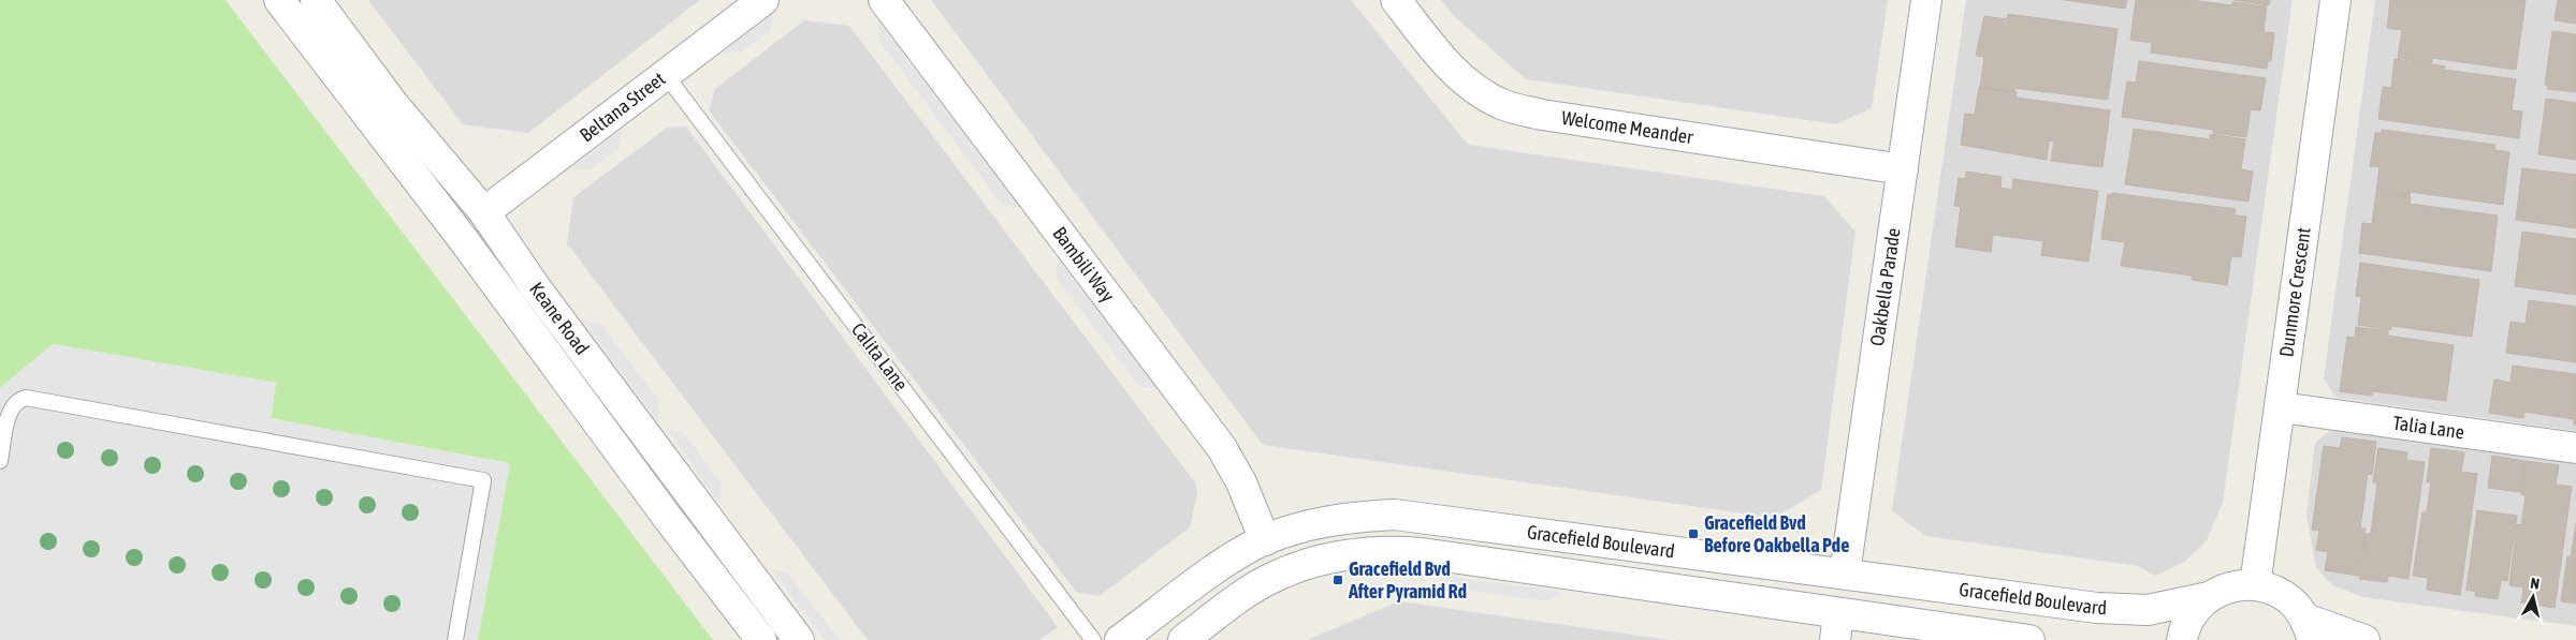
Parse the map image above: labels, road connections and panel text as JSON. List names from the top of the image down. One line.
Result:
{"streets":{"street":["Beltana Street","Welcome Meander","Bambili Way","Oakbella Parade","Dunmore Crescent","Keane Road","Talia Lane","Gracefield Boulevard"],"lane":["Calita Lane"]},"crossings":[["Beltana Street","Keane Road"],["Beltana Street","Calita Lane"],["Welcome Meander","Oakbella Parade"],["Bambili Way","Gracefield Boulevard"],["Oakbella Parade","Gracefield Boulevard"],["Dunmore Crescent","Talia Lane"]],"places":{"transit":["Gracefield Bvd Before Oakbella Pde","Gracefield Bvd After Pyramid Rd"]},"north":"top"}
